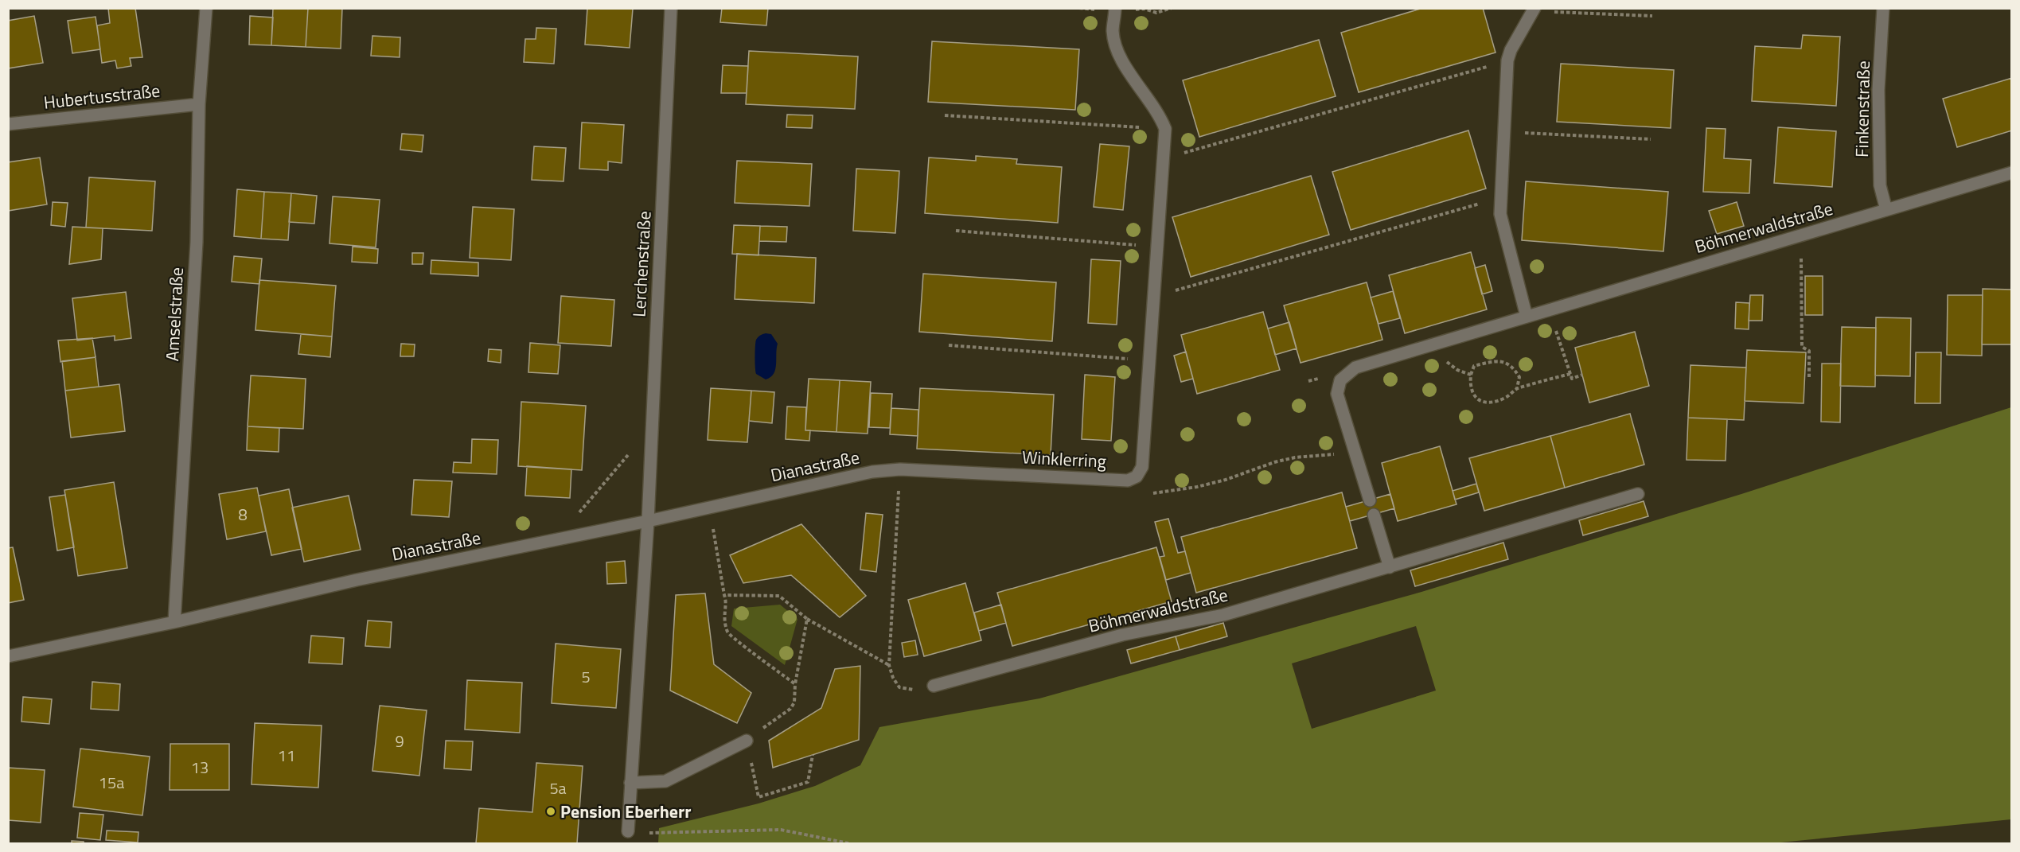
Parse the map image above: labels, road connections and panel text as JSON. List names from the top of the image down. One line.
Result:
{"streets":{"street":["Hubertusstraße","Finkenstraße","Böhmerwaldstraße","Lerchenstraße","Amselstraße","Winklerring","Dianastraße"]},"crossings":[["Hubertusstraße","Amselstraße"],["Finkenstraße","Böhmerwaldstraße"],["Lerchenstraße","Dianastraße"],["Amselstraße","Dianastraße"],["Winklerring","Dianastraße"]],"places":["Pension Eberherr"],"house_numbers":["8","5","9","11","13","15a","5a"]}
